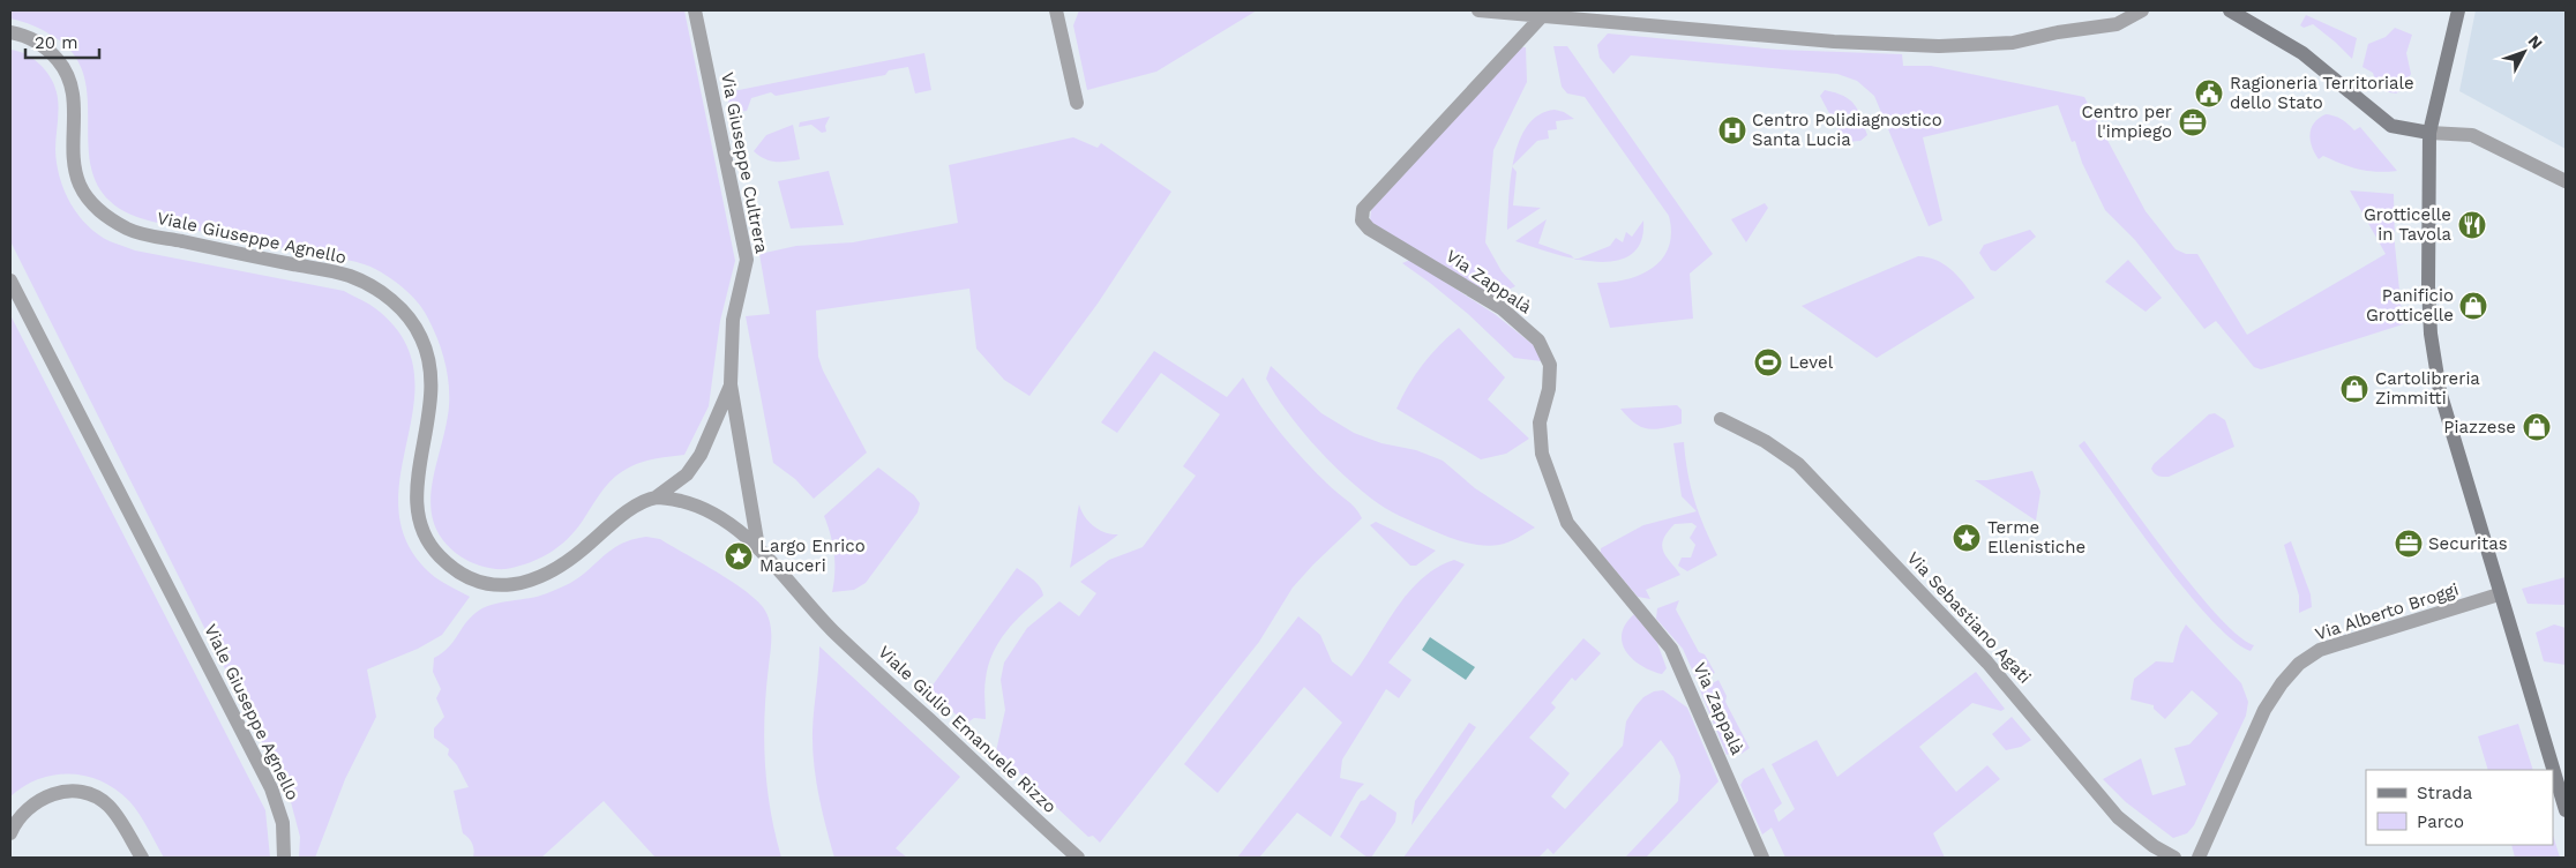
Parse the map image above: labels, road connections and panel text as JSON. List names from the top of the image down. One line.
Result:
{"streets":{"street":["Via Giuseppe Cultrera","Viale Giuseppe Agnello","Via Zappalà","Via Alberto Broggi","Via Sebastiano Agati","Viale Giulio Emanuele Rizzo"]},"crossings":[["Via Giuseppe Cultrera","Viale Giuseppe Agnello"],["Via Giuseppe Cultrera","Viale Giulio Emanuele Rizzo"],["Viale Giuseppe Agnello","Viale Giulio Emanuele Rizzo"]],"places":{"public building":["Ragioneria Territoriale dello Stato"],"office":["Centro per l'impiego","Securitas"],"hospital":["Centro Polidiagnostico Santa Lucia"],"restaurant":["Grotticelle in Tavola"],"shop":["Panificio Grotticelle","Cartolibreria Zimmitti","Piazzese"],"sports":["Level"],"place":["Terme Ellenistiche","Largo Enrico Mauceri"]},"legend":["Strada","Parco"],"scale_bar":"20 m","north":"top right"}
